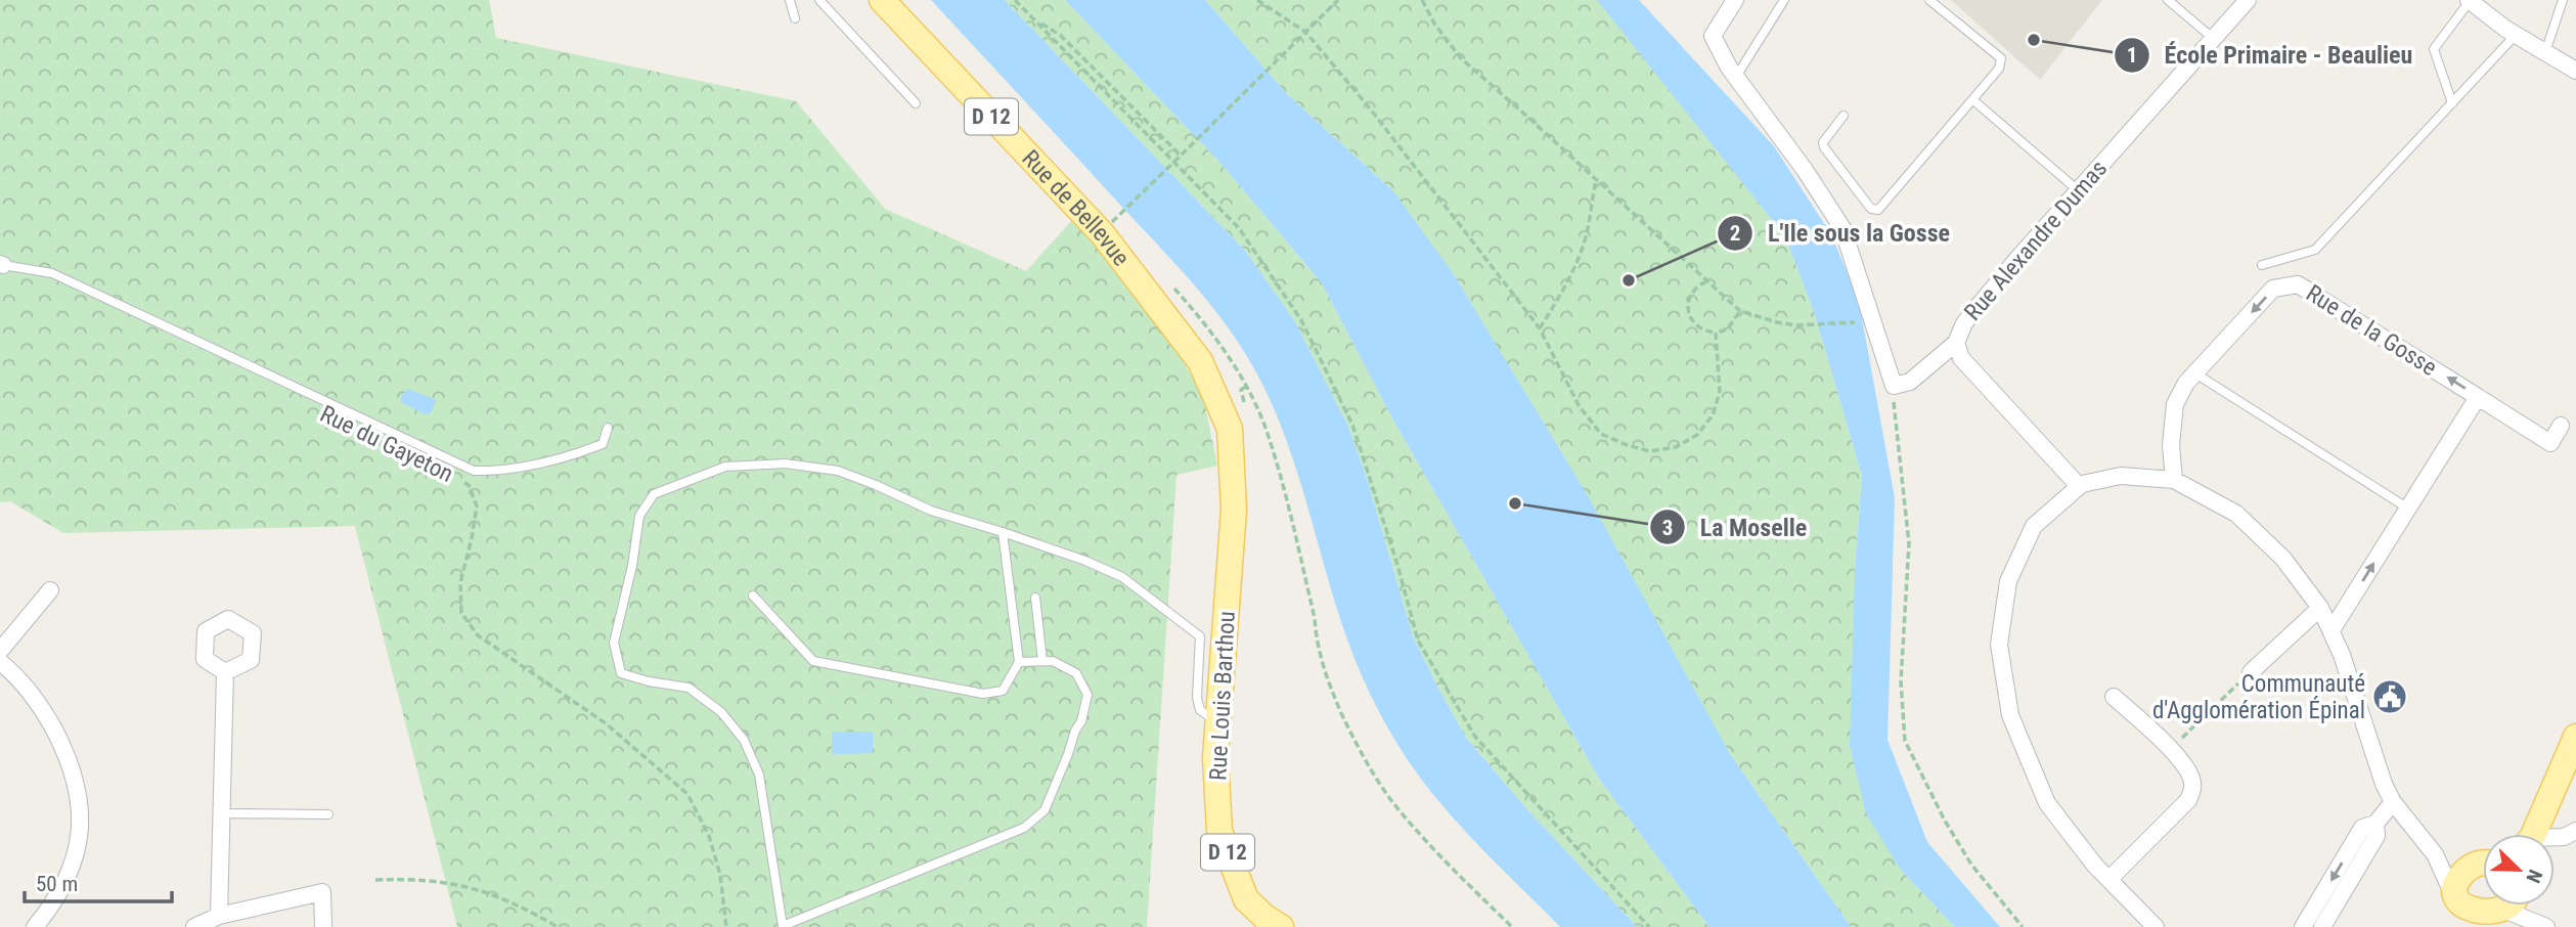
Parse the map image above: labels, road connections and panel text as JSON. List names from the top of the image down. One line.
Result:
{"streets":{"main road":["D 12","Rue de Bellevue","Rue Louis Barthou"],"street":["Rue Alexandre Dumas","Rue de la Gosse"],"path":["Rue du Gayeton"]},"crossings":[["Rue de Bellevue","Rue Louis Barthou"]],"one_way":["Rue de la Gosse"],"places":{"other":["École Primaire - Beaulieu","L'Ile sous la Gosse","La Moselle"],"public building":["Communauté d'Agglomération Épinal"]},"scale_bar":"50 m","north":"bottom right"}
